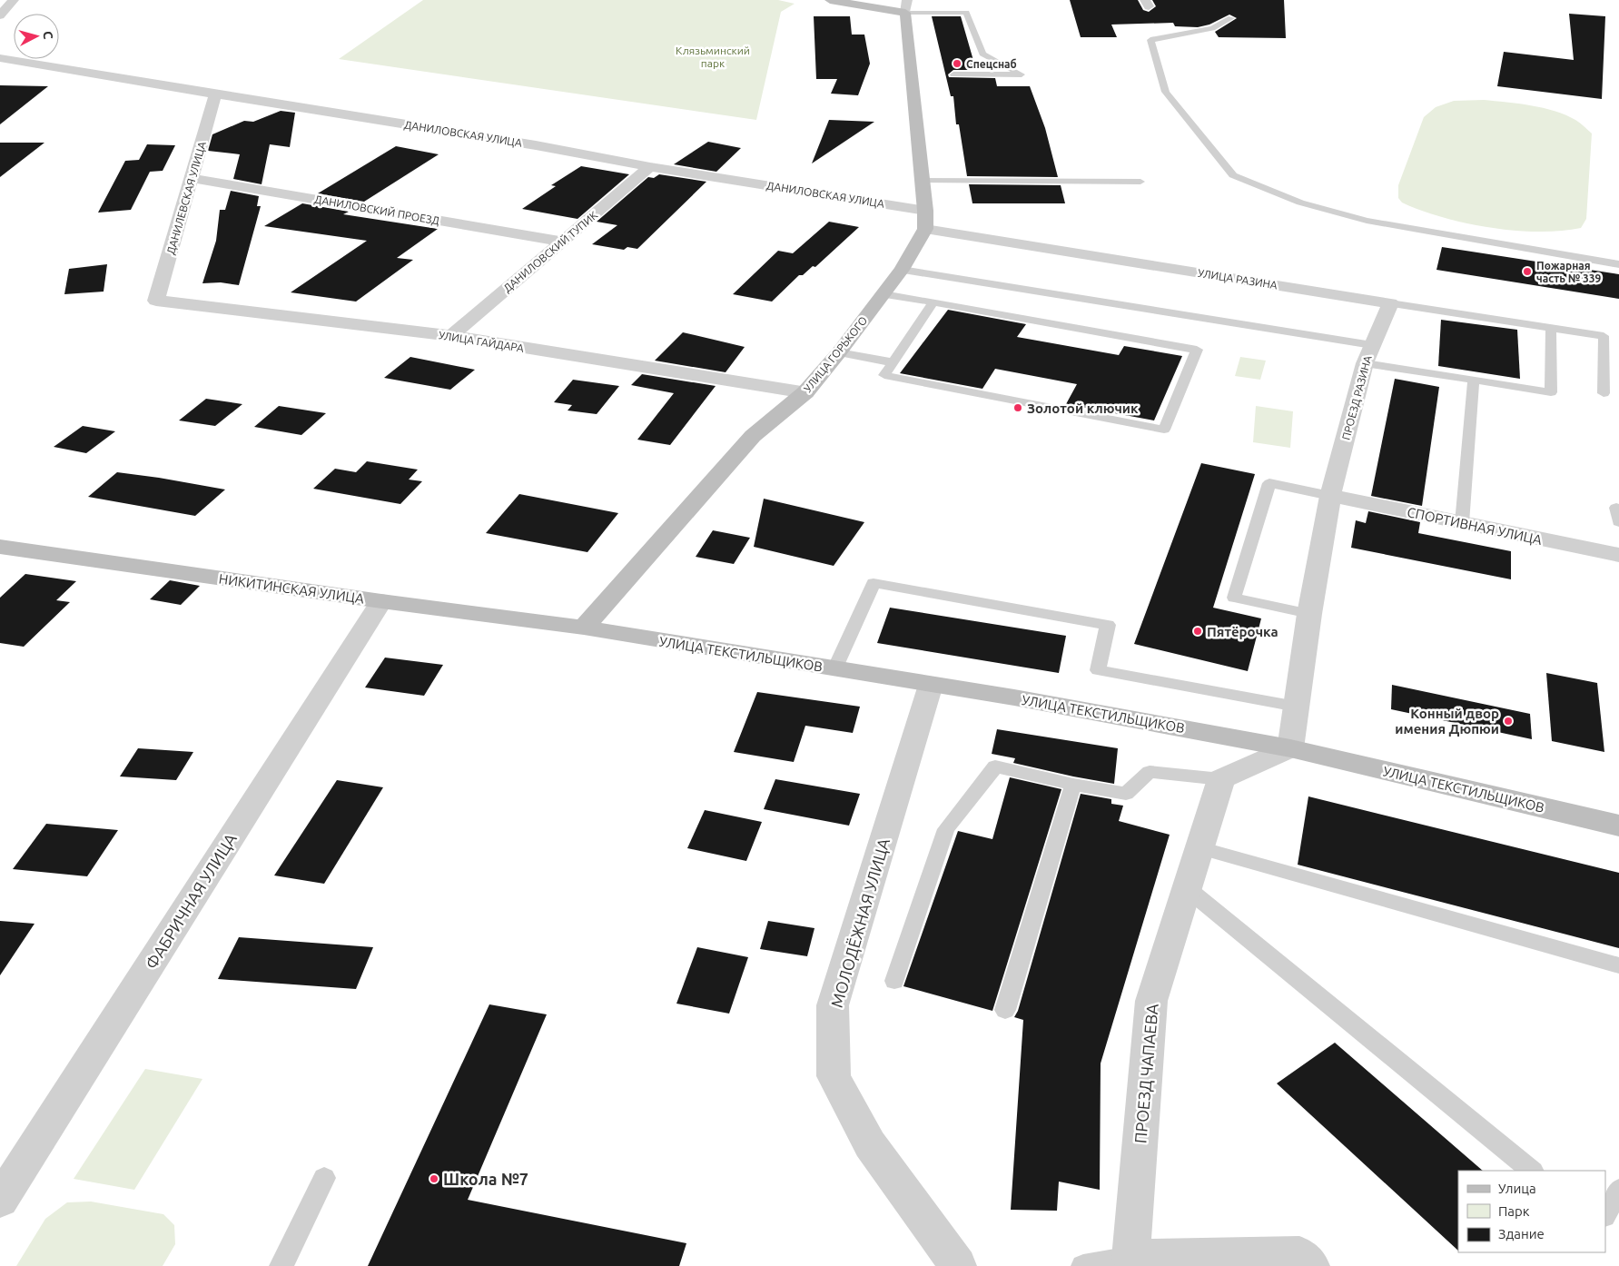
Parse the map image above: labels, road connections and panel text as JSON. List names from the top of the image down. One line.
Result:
{"streets":{"street":["ДАНИЛОВСКАЯ УЛИЦА","ДАНИЛЕВСКАЯ УЛИЦА","ДАНИЛОВСКИЙ ПРОЕЗД","ДАНИЛОВСКИЙ ТУПИК","УЛИЦА РАЗИНА","УЛИЦА ГАЙДАРА","УЛИЦА ГОРЬКОГО","ПРОЕЗД РАЗИНА","СПОРТИВНАЯ УЛИЦА","НИКИТИНСКАЯ УЛИЦА","УЛИЦА ТЕКСТИЛЬЩИКОВ","ФАБРИЧНАЯ УЛИЦА","МОЛОДЁЖНАЯ УЛИЦА","ПРОЕЗД ЧАПАЕВА"]},"crossings":[["ДАНИЛОВСКАЯ УЛИЦА","ДАНИЛЕВСКАЯ УЛИЦА"],["ДАНИЛОВСКАЯ УЛИЦА","ДАНИЛОВСКИЙ ТУПИК"],["ДАНИЛОВСКАЯ УЛИЦА","УЛИЦА РАЗИНА"],["ДАНИЛОВСКАЯ УЛИЦА","УЛИЦА ГОРЬКОГО"],["ДАНИЛЕВСКАЯ УЛИЦА","ДАНИЛОВСКИЙ ПРОЕЗД"],["ДАНИЛЕВСКАЯ УЛИЦА","УЛИЦА ГАЙДАРА"],["ДАНИЛОВСКИЙ ПРОЕЗД","ДАНИЛОВСКИЙ ТУПИК"],["ДАНИЛОВСКИЙ ТУПИК","УЛИЦА ГАЙДАРА"],["УЛИЦА РАЗИНА","УЛИЦА ГОРЬКОГО"],["УЛИЦА РАЗИНА","ПРОЕЗД РАЗИНА"],["УЛИЦА ГАЙДАРА","УЛИЦА ГОРЬКОГО"],["УЛИЦА ГОРЬКОГО","НИКИТИНСКАЯ УЛИЦА"],["УЛИЦА ГОРЬКОГО","УЛИЦА ТЕКСТИЛЬЩИКОВ"],["ПРОЕЗД РАЗИНА","СПОРТИВНАЯ УЛИЦА"],["ПРОЕЗД РАЗИНА","УЛИЦА ТЕКСТИЛЬЩИКОВ"],["НИКИТИНСКАЯ УЛИЦА","УЛИЦА ТЕКСТИЛЬЩИКОВ"],["НИКИТИНСКАЯ УЛИЦА","ФАБРИЧНАЯ УЛИЦА"],["УЛИЦА ТЕКСТИЛЬЩИКОВ","МОЛОДЁЖНАЯ УЛИЦА"]],"parks":["Клязьминский парк"],"places":["Спецснаб","Пожарная часть № 339","Золотой ключик","Пятёрочка","Конный двор имения Дюпюи","Школа №7"],"legend":["Улица","Парк","Здание"],"north":"right"}
